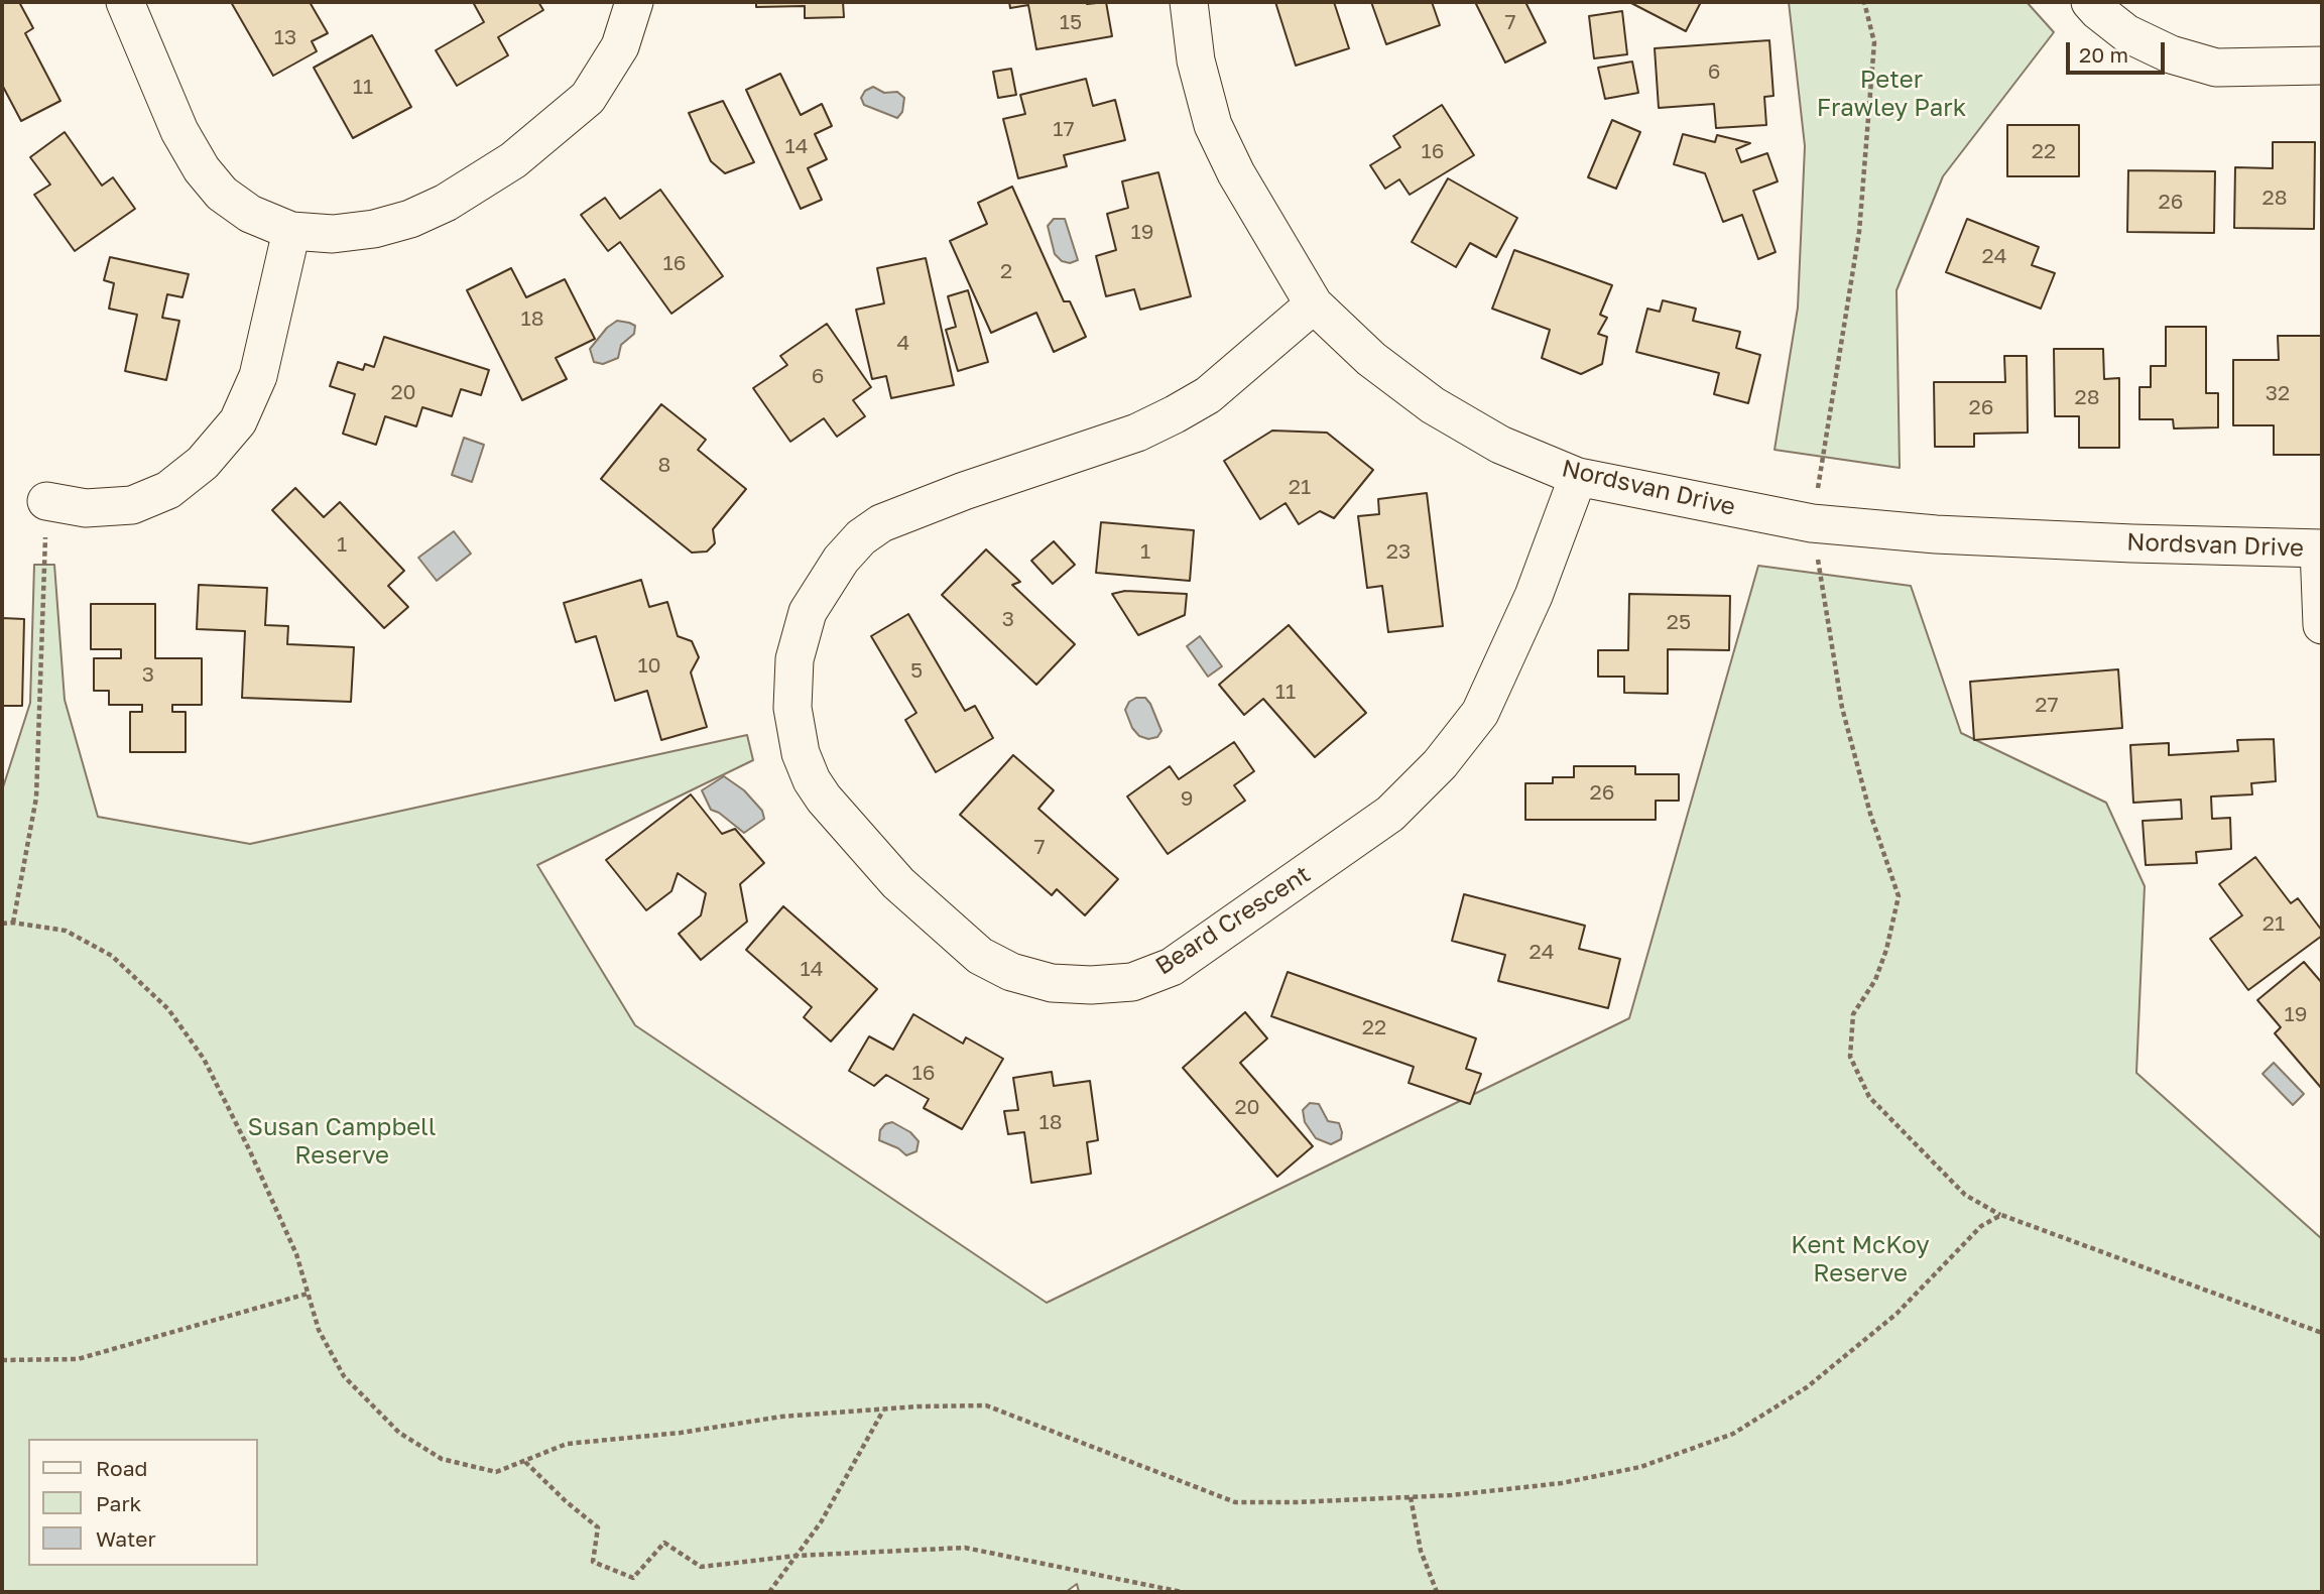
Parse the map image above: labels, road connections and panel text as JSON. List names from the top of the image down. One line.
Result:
{"streets":{"street":["Nordsvan Drive","Beard Crescent"]},"crossings":[["Nordsvan Drive","Beard Crescent"]],"parks":["Peter Frawley Park","Susan Campbell Reserve","Kent McKoy Reserve"],"house_numbers":["15","7","13","6","11","17","14","16","22","28","26","19","24","16","2","18","4","6","20","32","28","26","8","21","1","1","23","3","25","10","5","3","11","27","26","9","7","21","24","14","19","22","16","20","18"],"legend":["Road","Park","Water"],"scale_bar":"20 m"}
